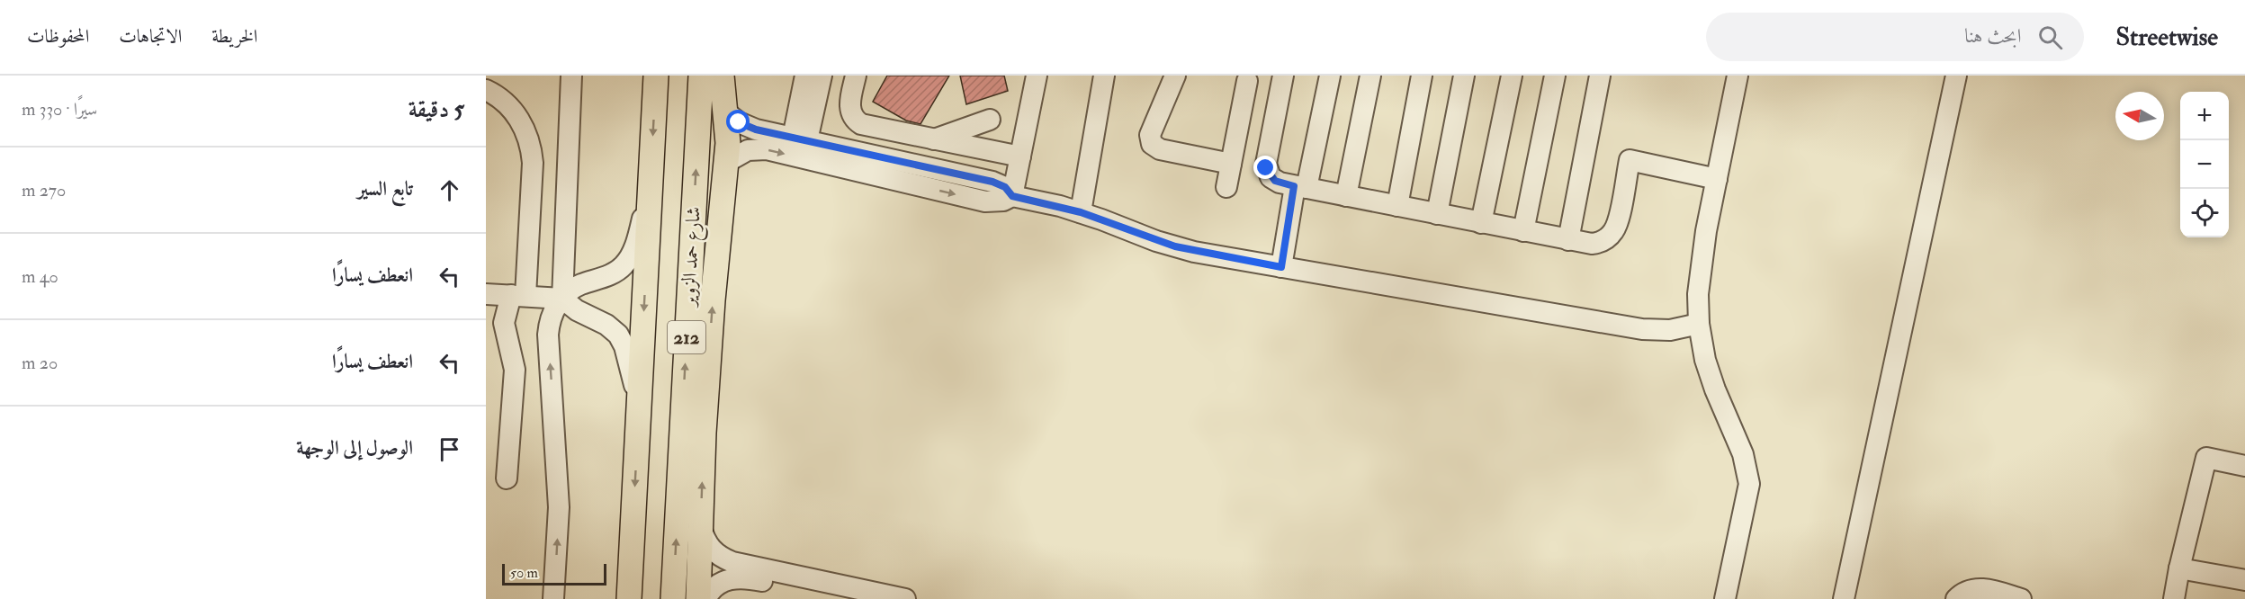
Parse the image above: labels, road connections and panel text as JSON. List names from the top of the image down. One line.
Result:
{"streets":{"main road":["شارع حمد الزوير","212"]},"scale_bar":"50 m","north":"left","page":{"header":"Streetwise","search":"ابحث هنا","nav":["الخريطة","الاتجاهات","المحفوظات"],"heading":["5 دقيقة","سيرًا · 330 m"],"map_buttons":["+","−"],"list":[["تابع السير","270 m"],["انعطف يسارًا","40 m"],["انعطف يسارًا","20 m"],"الوصول إلى الوجهة"],"scale":"50 m"}}
